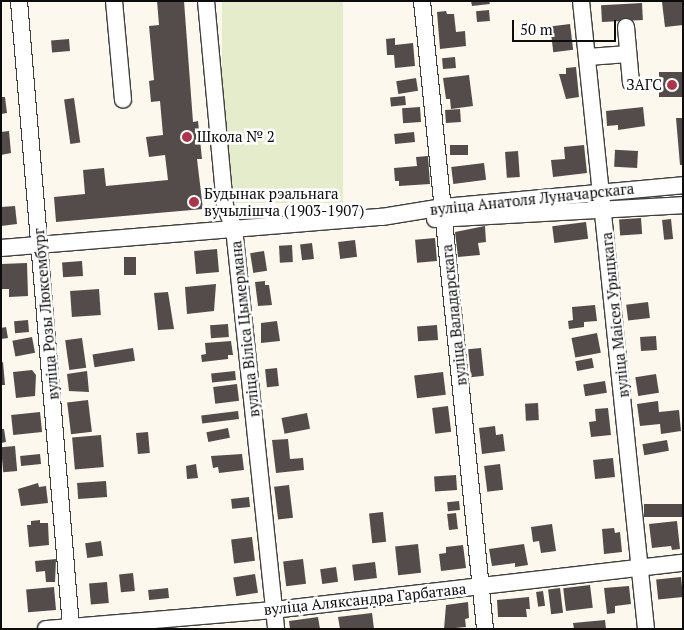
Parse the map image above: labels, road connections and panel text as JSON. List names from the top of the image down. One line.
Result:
{"streets":{"street":["вуліца Анатоля Луначарскага","вуліца Розы Люксембург","вуліца Валадарскага","вуліца Маісея Урыцкага","вуліца Віліса Цымермана","вуліца Аляксандра Гарбатава"]},"crossings":[["вуліца Анатоля Луначарскага","вуліца Розы Люксембург"],["вуліца Анатоля Луначарскага","вуліца Валадарскага"],["вуліца Анатоля Луначарскага","вуліца Маісея Урыцкага"],["вуліца Анатоля Луначарскага","вуліца Віліса Цымермана"],["вуліца Розы Люксембург","вуліца Аляксандра Гарбатава"],["вуліца Валадарскага","вуліца Аляксандра Гарбатава"],["вуліца Маісея Урыцкага","вуліца Аляксандра Гарбатава"],["вуліца Віліса Цымермана","вуліца Аляксандра Гарбатава"]],"places":["ЗАГС","Школа № 2","Будынак рэальнага вучылішча (1903-1907)"],"scale_bar":"50 m"}
